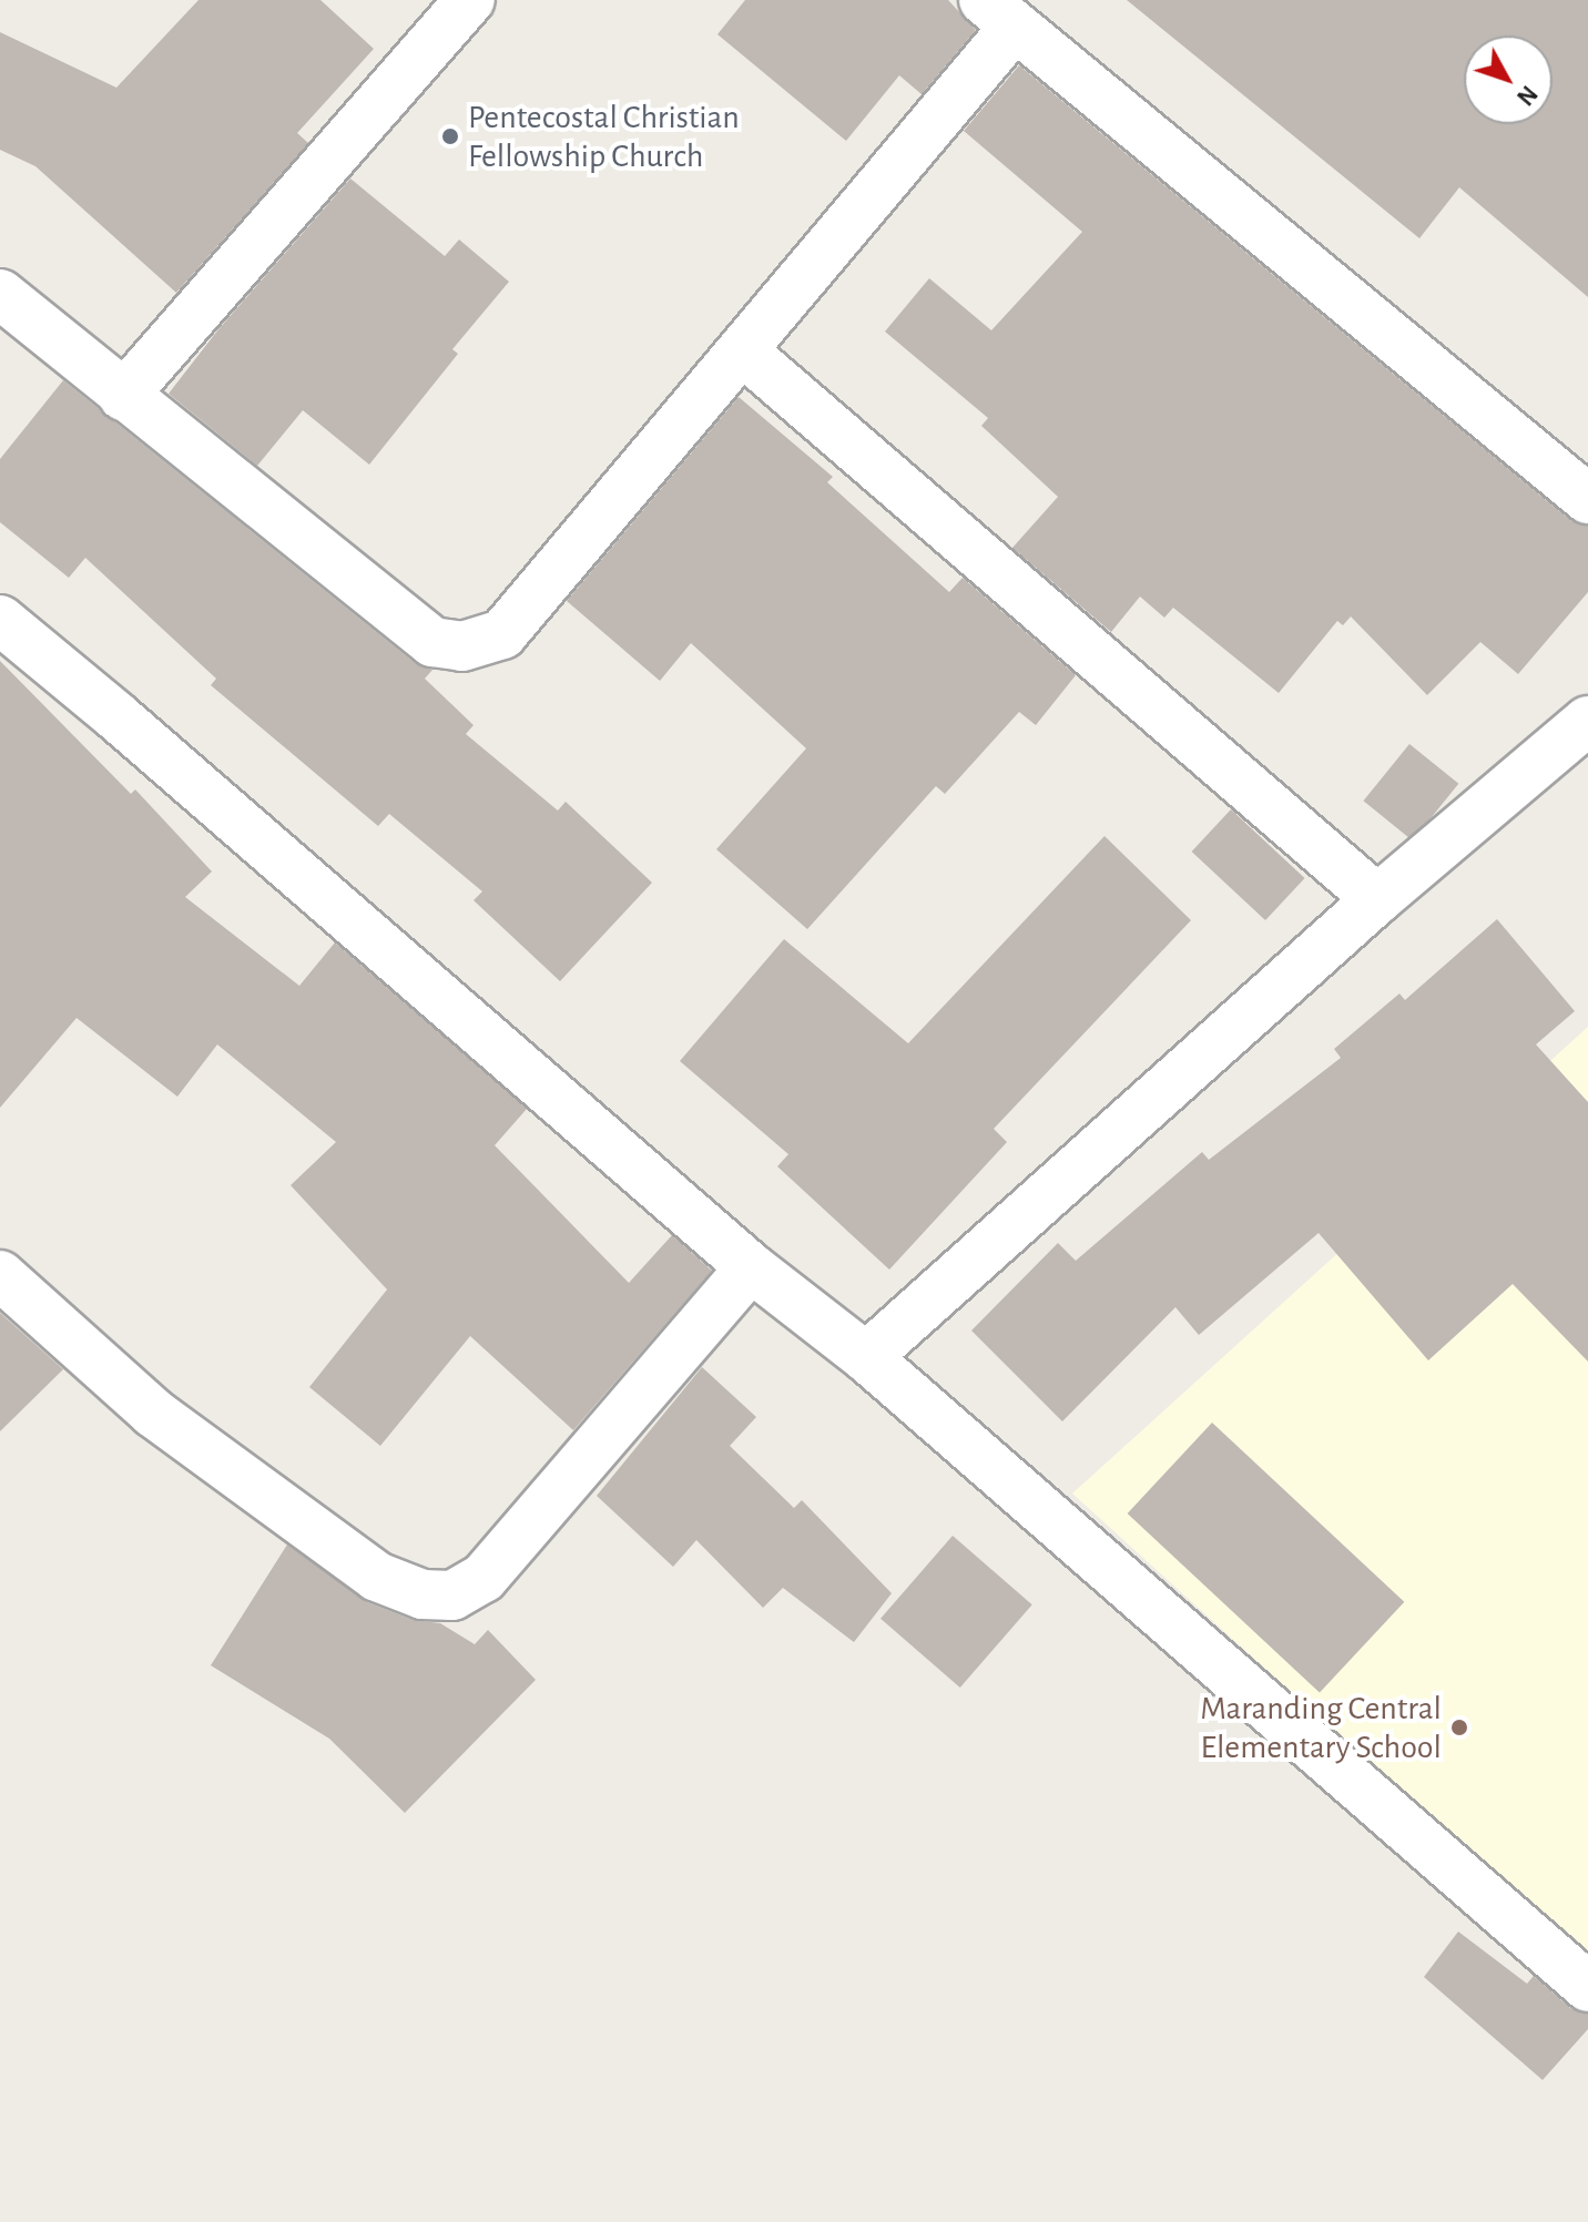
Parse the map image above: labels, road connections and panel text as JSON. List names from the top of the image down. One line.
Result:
{"places":["Pentecostal Christian Fellowship Church","Maranding Central Elementary School"],"north":"bottom right"}
